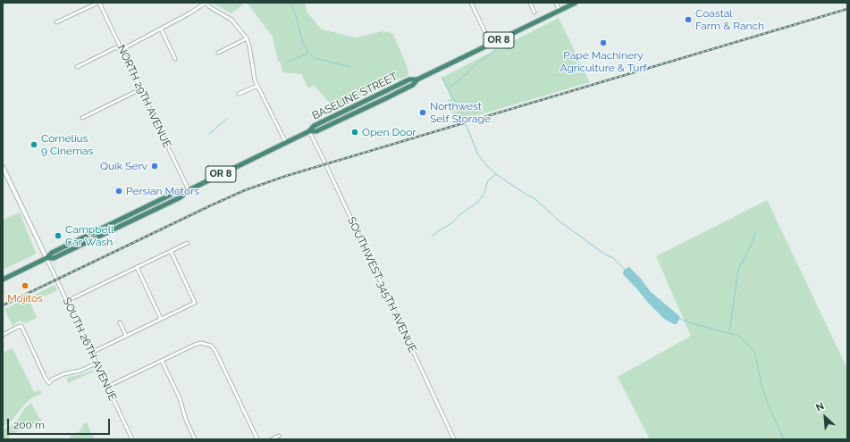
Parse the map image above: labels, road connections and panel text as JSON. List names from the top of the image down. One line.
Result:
{"streets":{"highway":["OR 8","BASELINE STREET"],"street":["NORTH 29TH AVENUE","SOUTHWEST 345TH AVENUE","SOUTH 26TH AVENUE"]},"crossings":[["OR 8","BASELINE STREET"],["NORTH 29TH AVENUE","BASELINE STREET"],["BASELINE STREET","SOUTHWEST 345TH AVENUE"],["BASELINE STREET","SOUTH 26TH AVENUE"]],"places":["Coastal Farm & Ranch","Papé Machinery Agriculture & Turf","Northwest Self Storage","Open Door","Cornelius 9 Cinemas","Quik Serv","Persian Motors","Campbell Car Wash","Mojitos"],"scale_bar":"200 m","north":"top left"}
